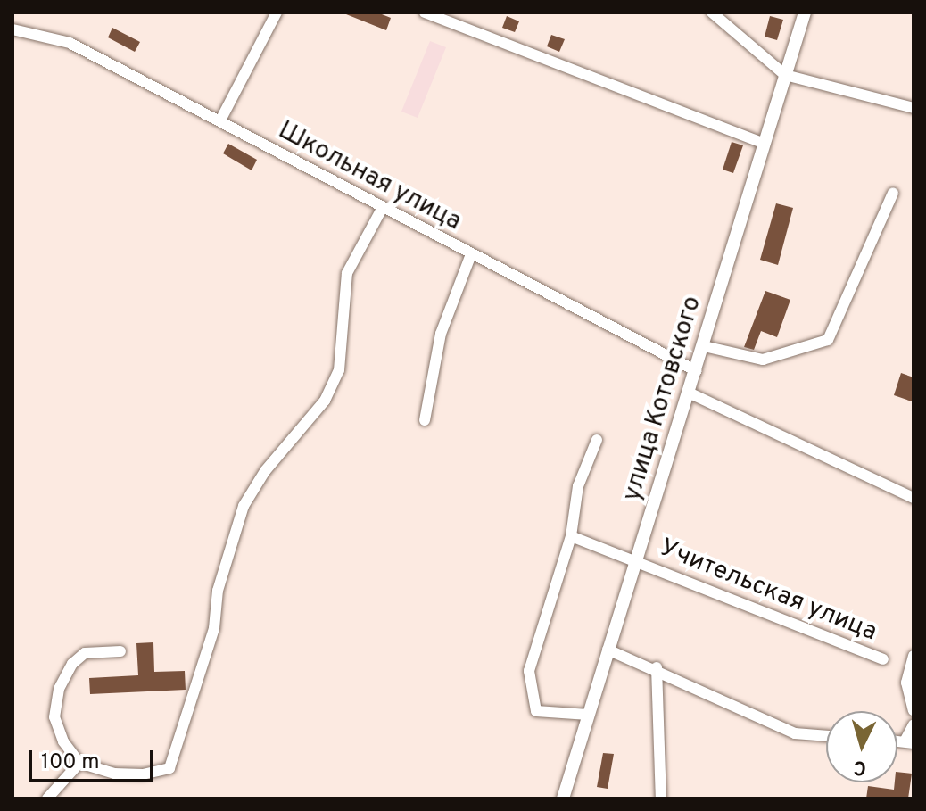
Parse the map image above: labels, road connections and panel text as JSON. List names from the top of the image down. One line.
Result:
{"streets":{"main road":["улица Котовского"],"street":["Школьная улица","Учительская улица"]},"crossings":[["Школьная улица","улица Котовского"],["улица Котовского","Учительская улица"]],"scale_bar":"100 m","north":"bottom"}
